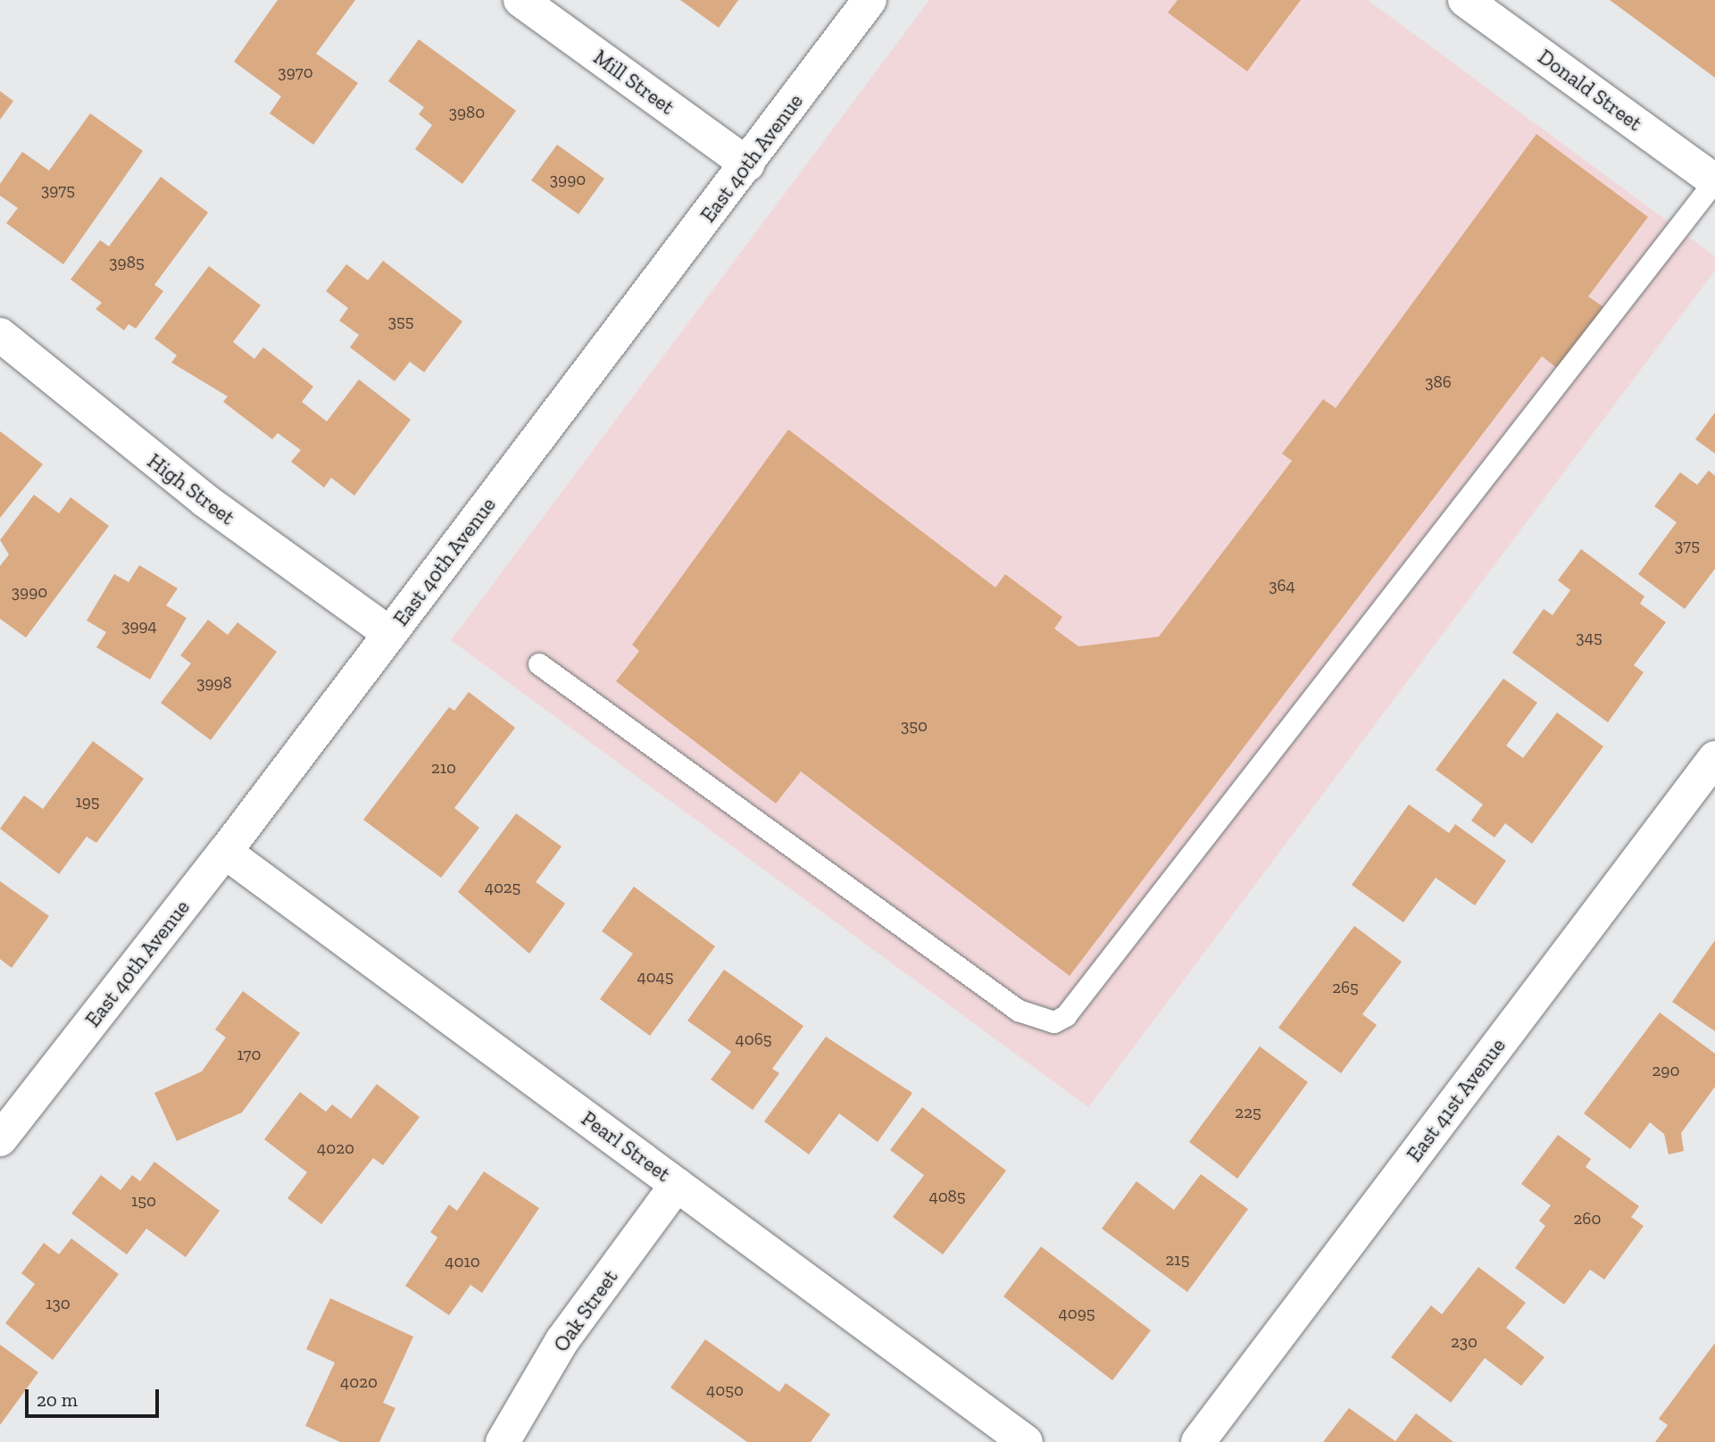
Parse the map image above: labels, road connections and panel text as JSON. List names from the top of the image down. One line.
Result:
{"streets":{"street":["Mill Street","Donald Street","East 40th Avenue","High Street","East 41st Avenue","Pearl Street","Oak Street"]},"crossings":[["Mill Street","East 40th Avenue"],["East 40th Avenue","High Street"],["East 40th Avenue","Pearl Street"],["Pearl Street","Oak Street"]],"house_numbers":["3970","3980","3990","3975","3985","355","386","375","364","3990","3994","345","3998","350","210","195","4025","4045","265","4065","170","290","225","4020","4085","150","260","215","4010","130","4095","230","4020","4050"],"scale_bar":"20 m"}
